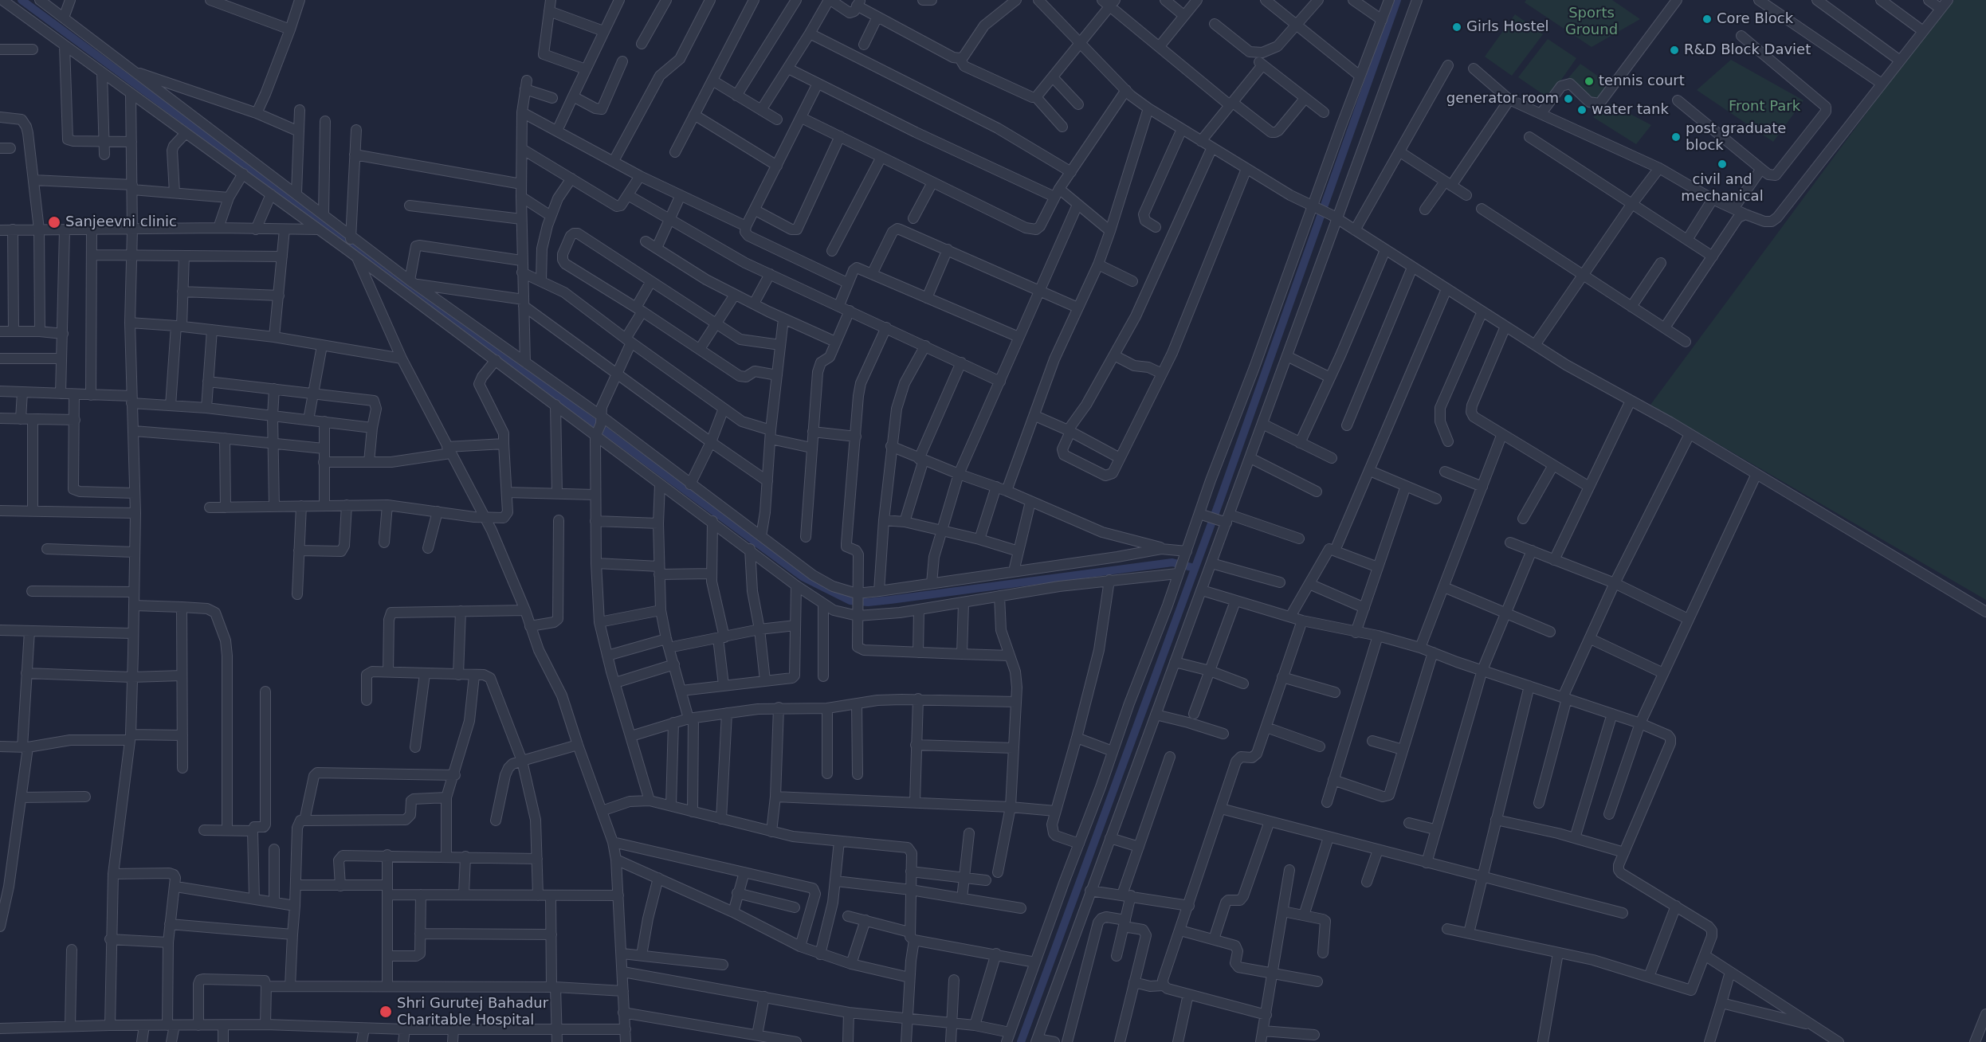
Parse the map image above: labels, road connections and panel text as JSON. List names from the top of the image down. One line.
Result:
{"parks":["Sports Ground","Front Park"],"places":["Core Block","Girls Hostel","R&D Block Daviet","tennis court","generator room","water tank","post graduate block","civil and mechanical","Sanjeevni clinic","Shri Gurutej Bahadur Charitable Hospital"]}
